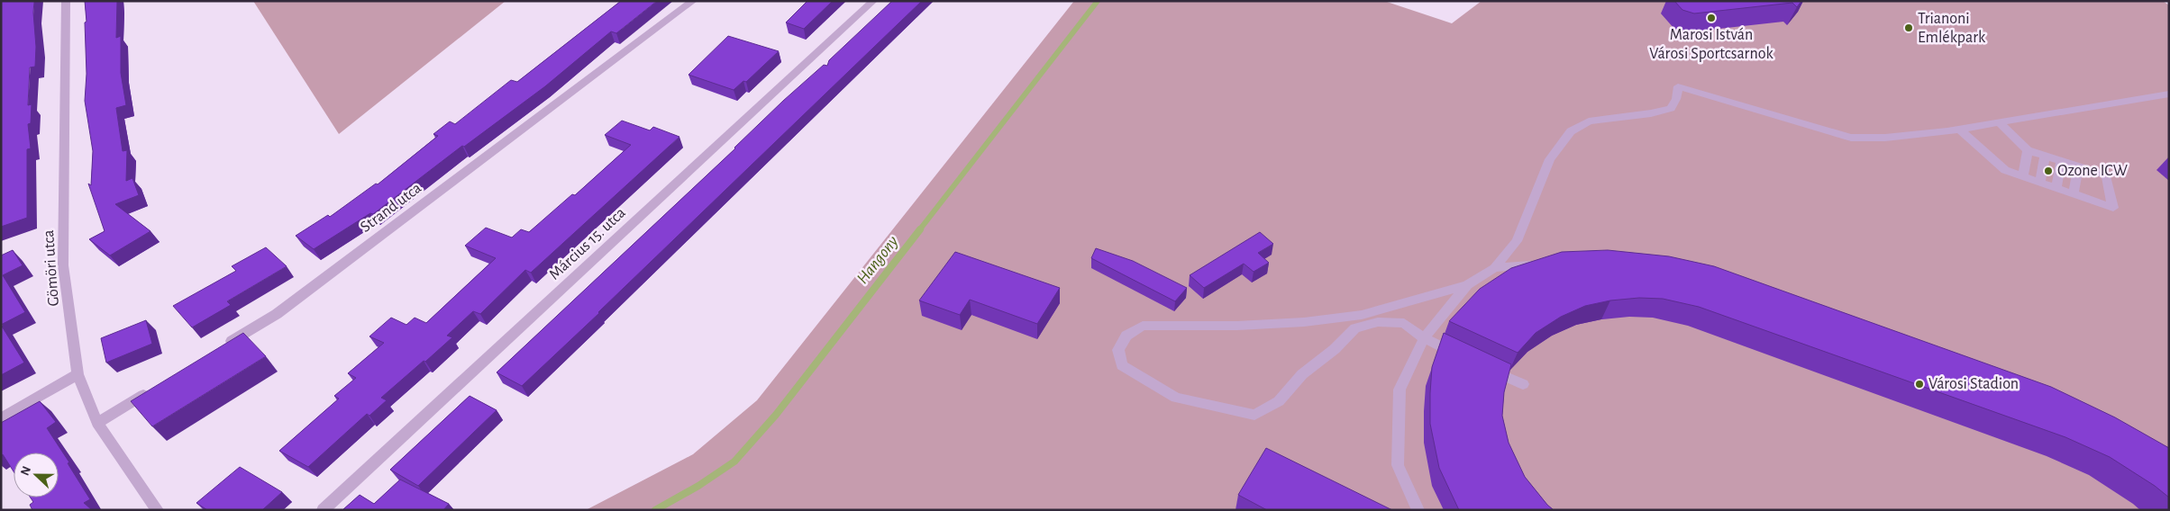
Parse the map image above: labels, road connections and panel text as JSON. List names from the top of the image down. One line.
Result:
{"streets":{"street":["Strand utca","Március 15. utca","Gömöri utca"]},"water":["Hangony"],"places":["Marosi István Városi Sportcsarnok","Trianoni Emlékpark","Ozone ICW","Városi Stadion"],"north":"left"}
